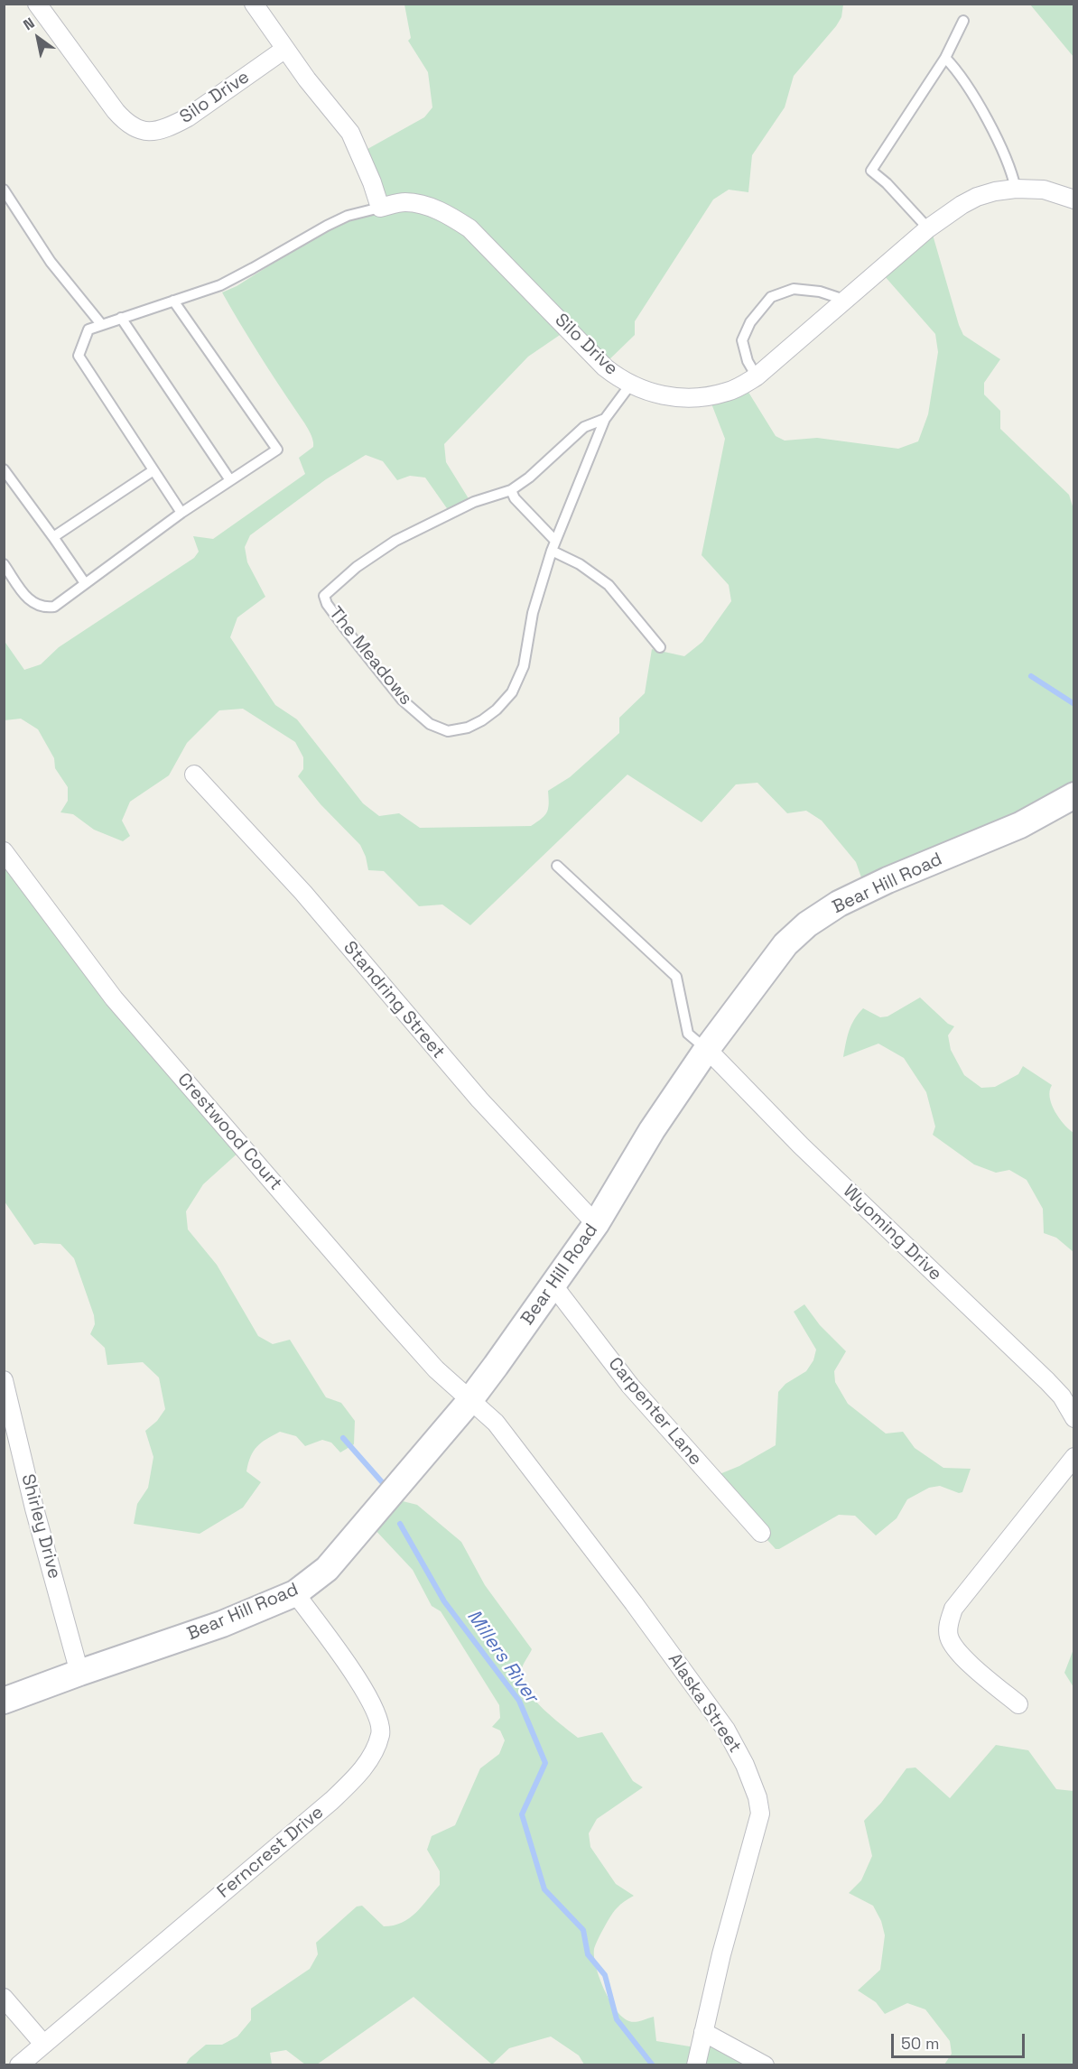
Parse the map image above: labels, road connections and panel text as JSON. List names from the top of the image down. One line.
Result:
{"streets":{"street":["Silo Drive","Bear Hill Road","Standring Street","Crestwood Court","Wyoming Drive","Carpenter Lane","Shirley Drive","Alaska Street","Ferncrest Drive"],"lane":["The Meadows"]},"crossings":[["Silo Drive","The Meadows"],["Bear Hill Road","Standring Street"],["Bear Hill Road","Crestwood Court"],["Bear Hill Road","Wyoming Drive"],["Bear Hill Road","Carpenter Lane"],["Bear Hill Road","Shirley Drive"],["Bear Hill Road","Alaska Street"],["Bear Hill Road","Ferncrest Drive"],["Crestwood Court","Alaska Street"]],"water":["Millers River"],"scale_bar":"50 m","north":"top left"}
